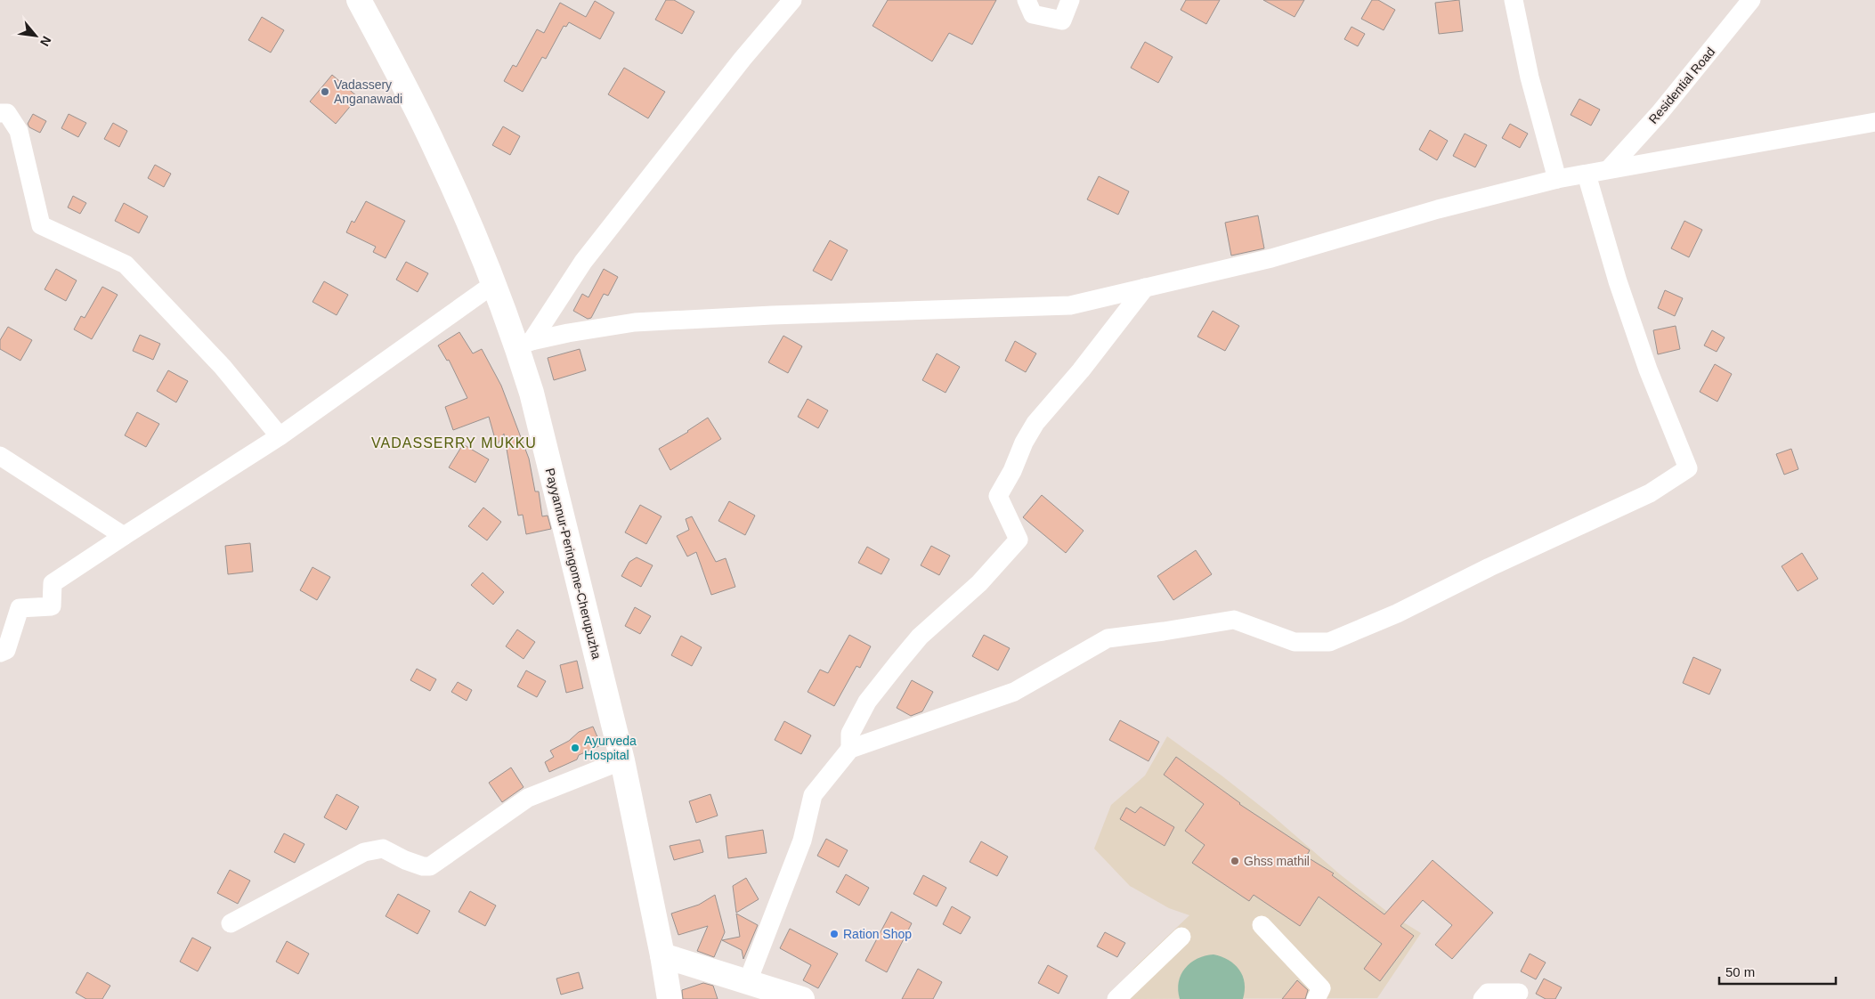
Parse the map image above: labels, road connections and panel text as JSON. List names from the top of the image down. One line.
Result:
{"streets":{"main road":["Payyannur-Peringome-Cherupuzha"],"street":["Residential Road"]},"districts":["VADASSERRY MUKKU"],"places":["Vadassery Anganawadi","Ayurveda Hospital","Ghss mathil","Ration Shop"],"scale_bar":"50 m","north":"bottom right"}
